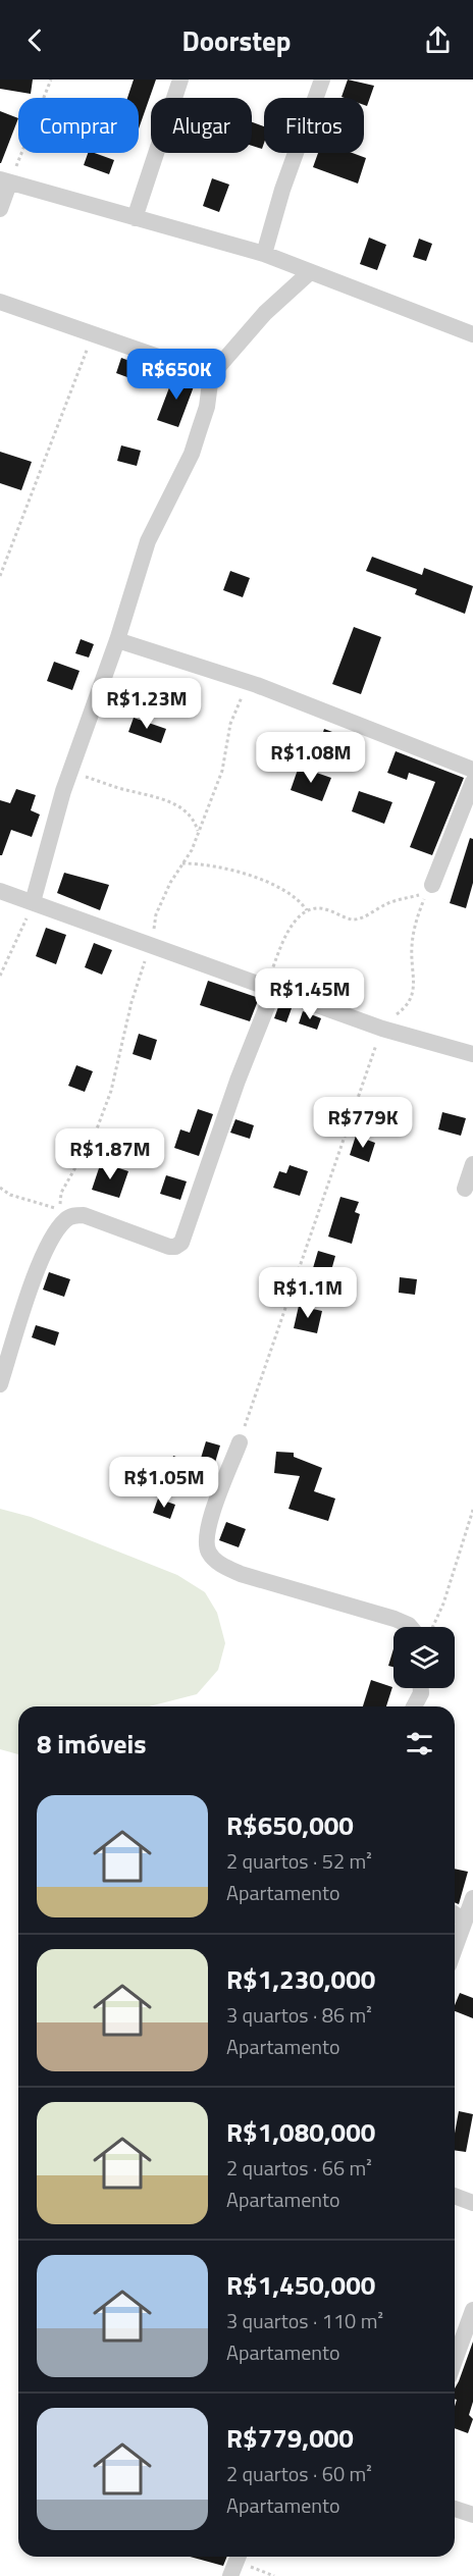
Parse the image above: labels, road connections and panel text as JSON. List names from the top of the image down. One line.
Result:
{"page":{"header":"Doorstep","chip":["Comprar","Alugar","Filtros"],"price":["R$650K","R$1.23M","R$1.08M","R$1.45M","R$779K","R$1.87M","R$1.1M","R$1.05M"],"heading":"8 imóveis","list":[{"name":"R$650,000","note":"2 quartos · 52 m² · Apartamento"},{"name":"R$1,230,000","note":"3 quartos · 86 m² · Apartamento"},{"name":"R$1,080,000","note":"2 quartos · 66 m² · Apartamento"},{"name":"R$1,450,000","note":"3 quartos · 110 m² · Apartamento"},{"name":"R$779,000","note":"2 quartos · 60 m² · Apartamento"}]}}
